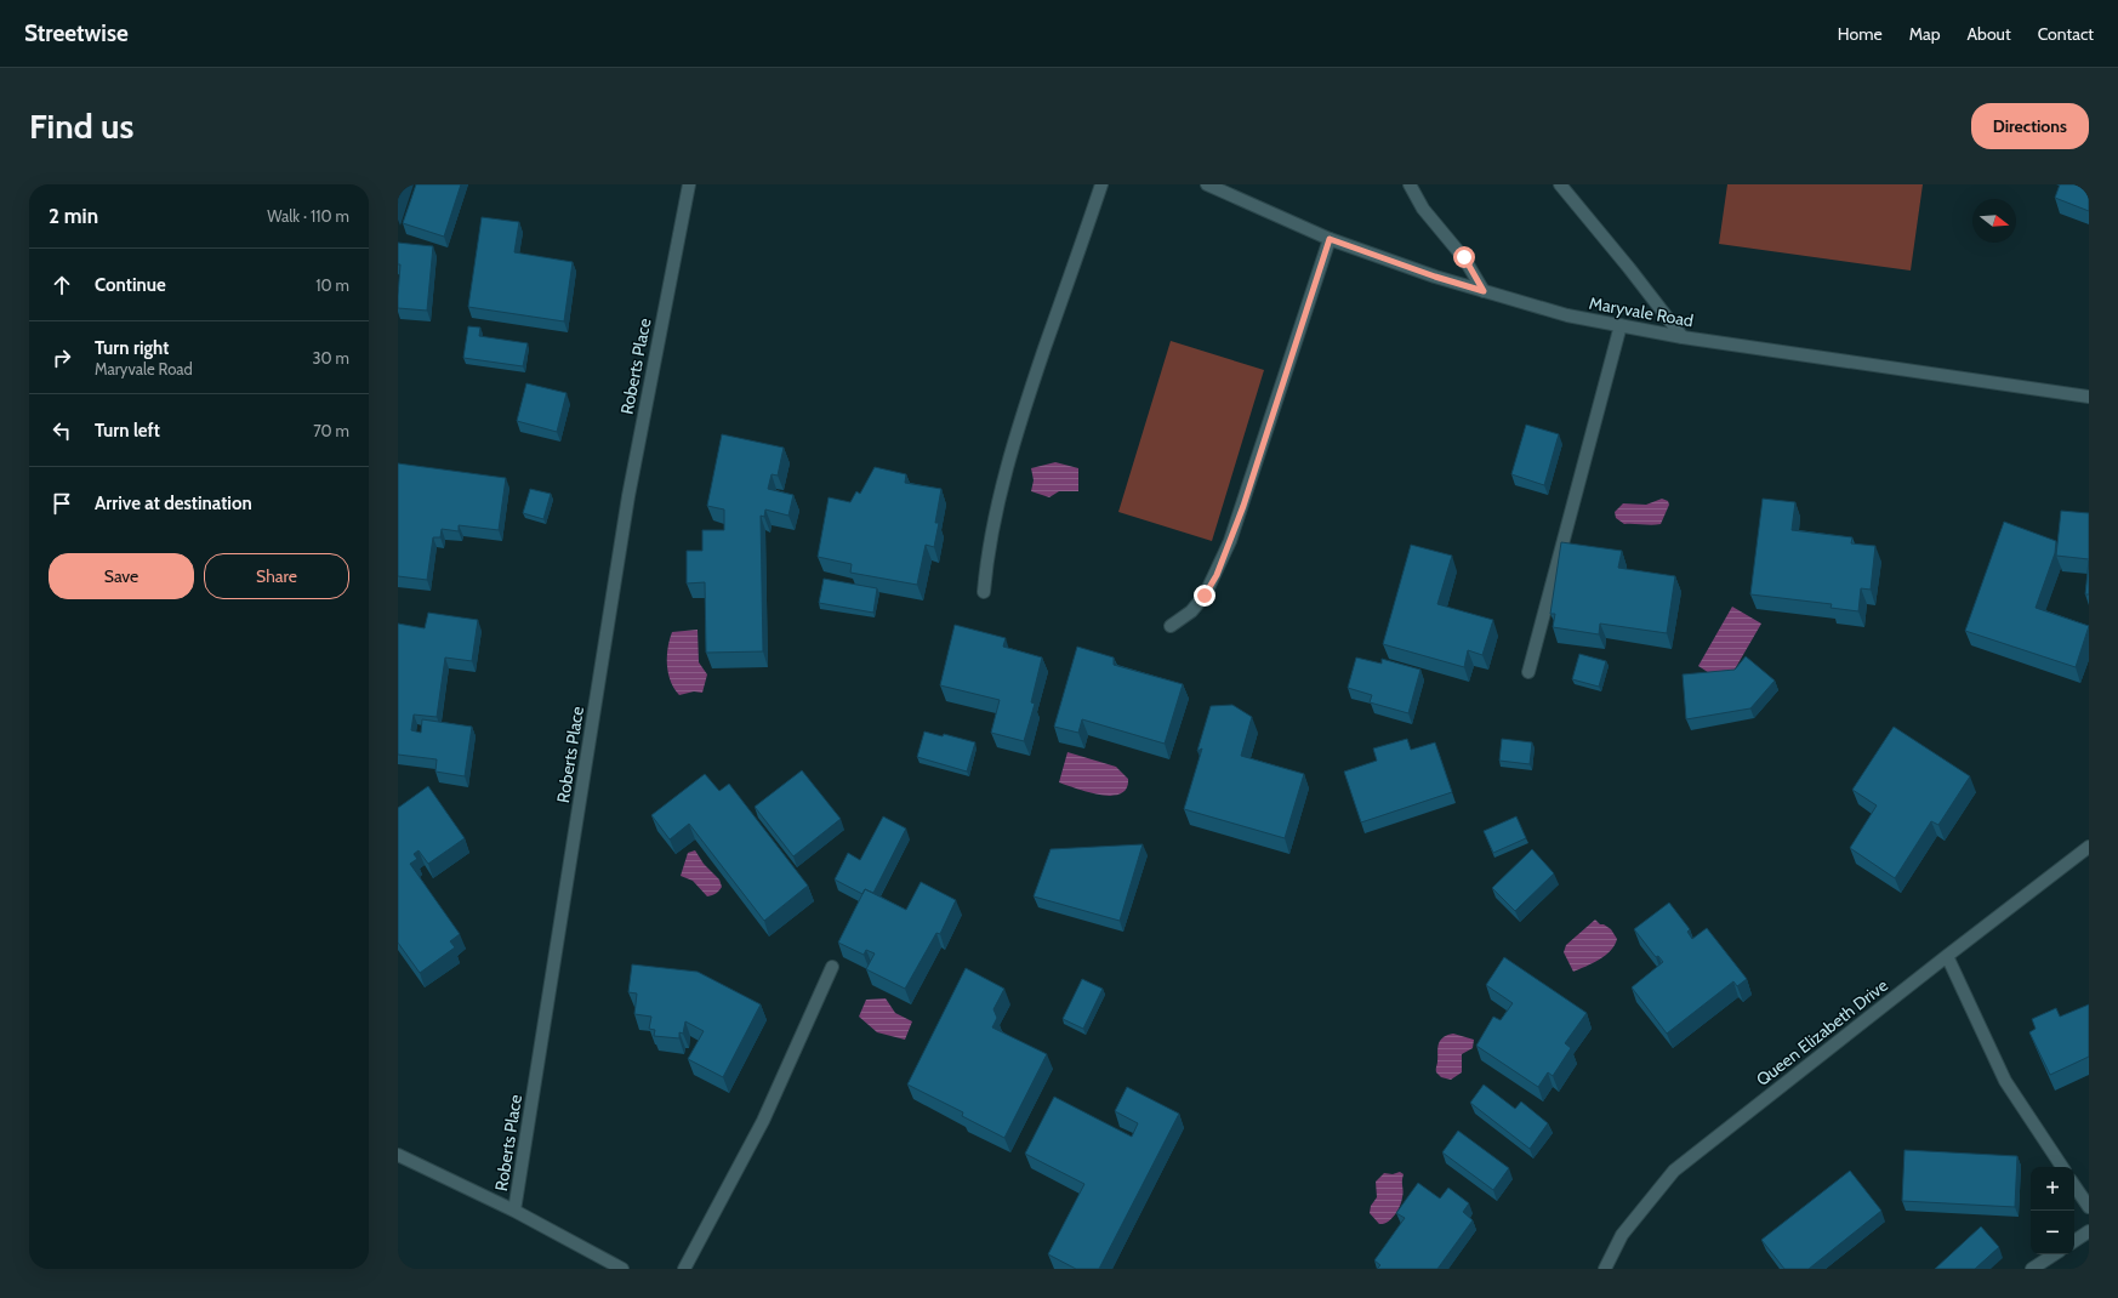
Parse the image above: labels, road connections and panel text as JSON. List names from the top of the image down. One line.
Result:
{"streets":{"street":["Maryvale Road","Roberts Place","Queen Elizabeth Drive"]},"north":"right","page":{"header":"Streetwise","nav":["Home","Map","About","Contact"],"buttons":["Directions",["Save","Share"]],"title":"Find us","heading":["2 min","Walk · 110 m"],"list":[["Continue","10 m"],["Turn right","Maryvale Road","30 m"],["Turn left","70 m"],"Arrive at destination"],"map_buttons":["+","−"]}}
